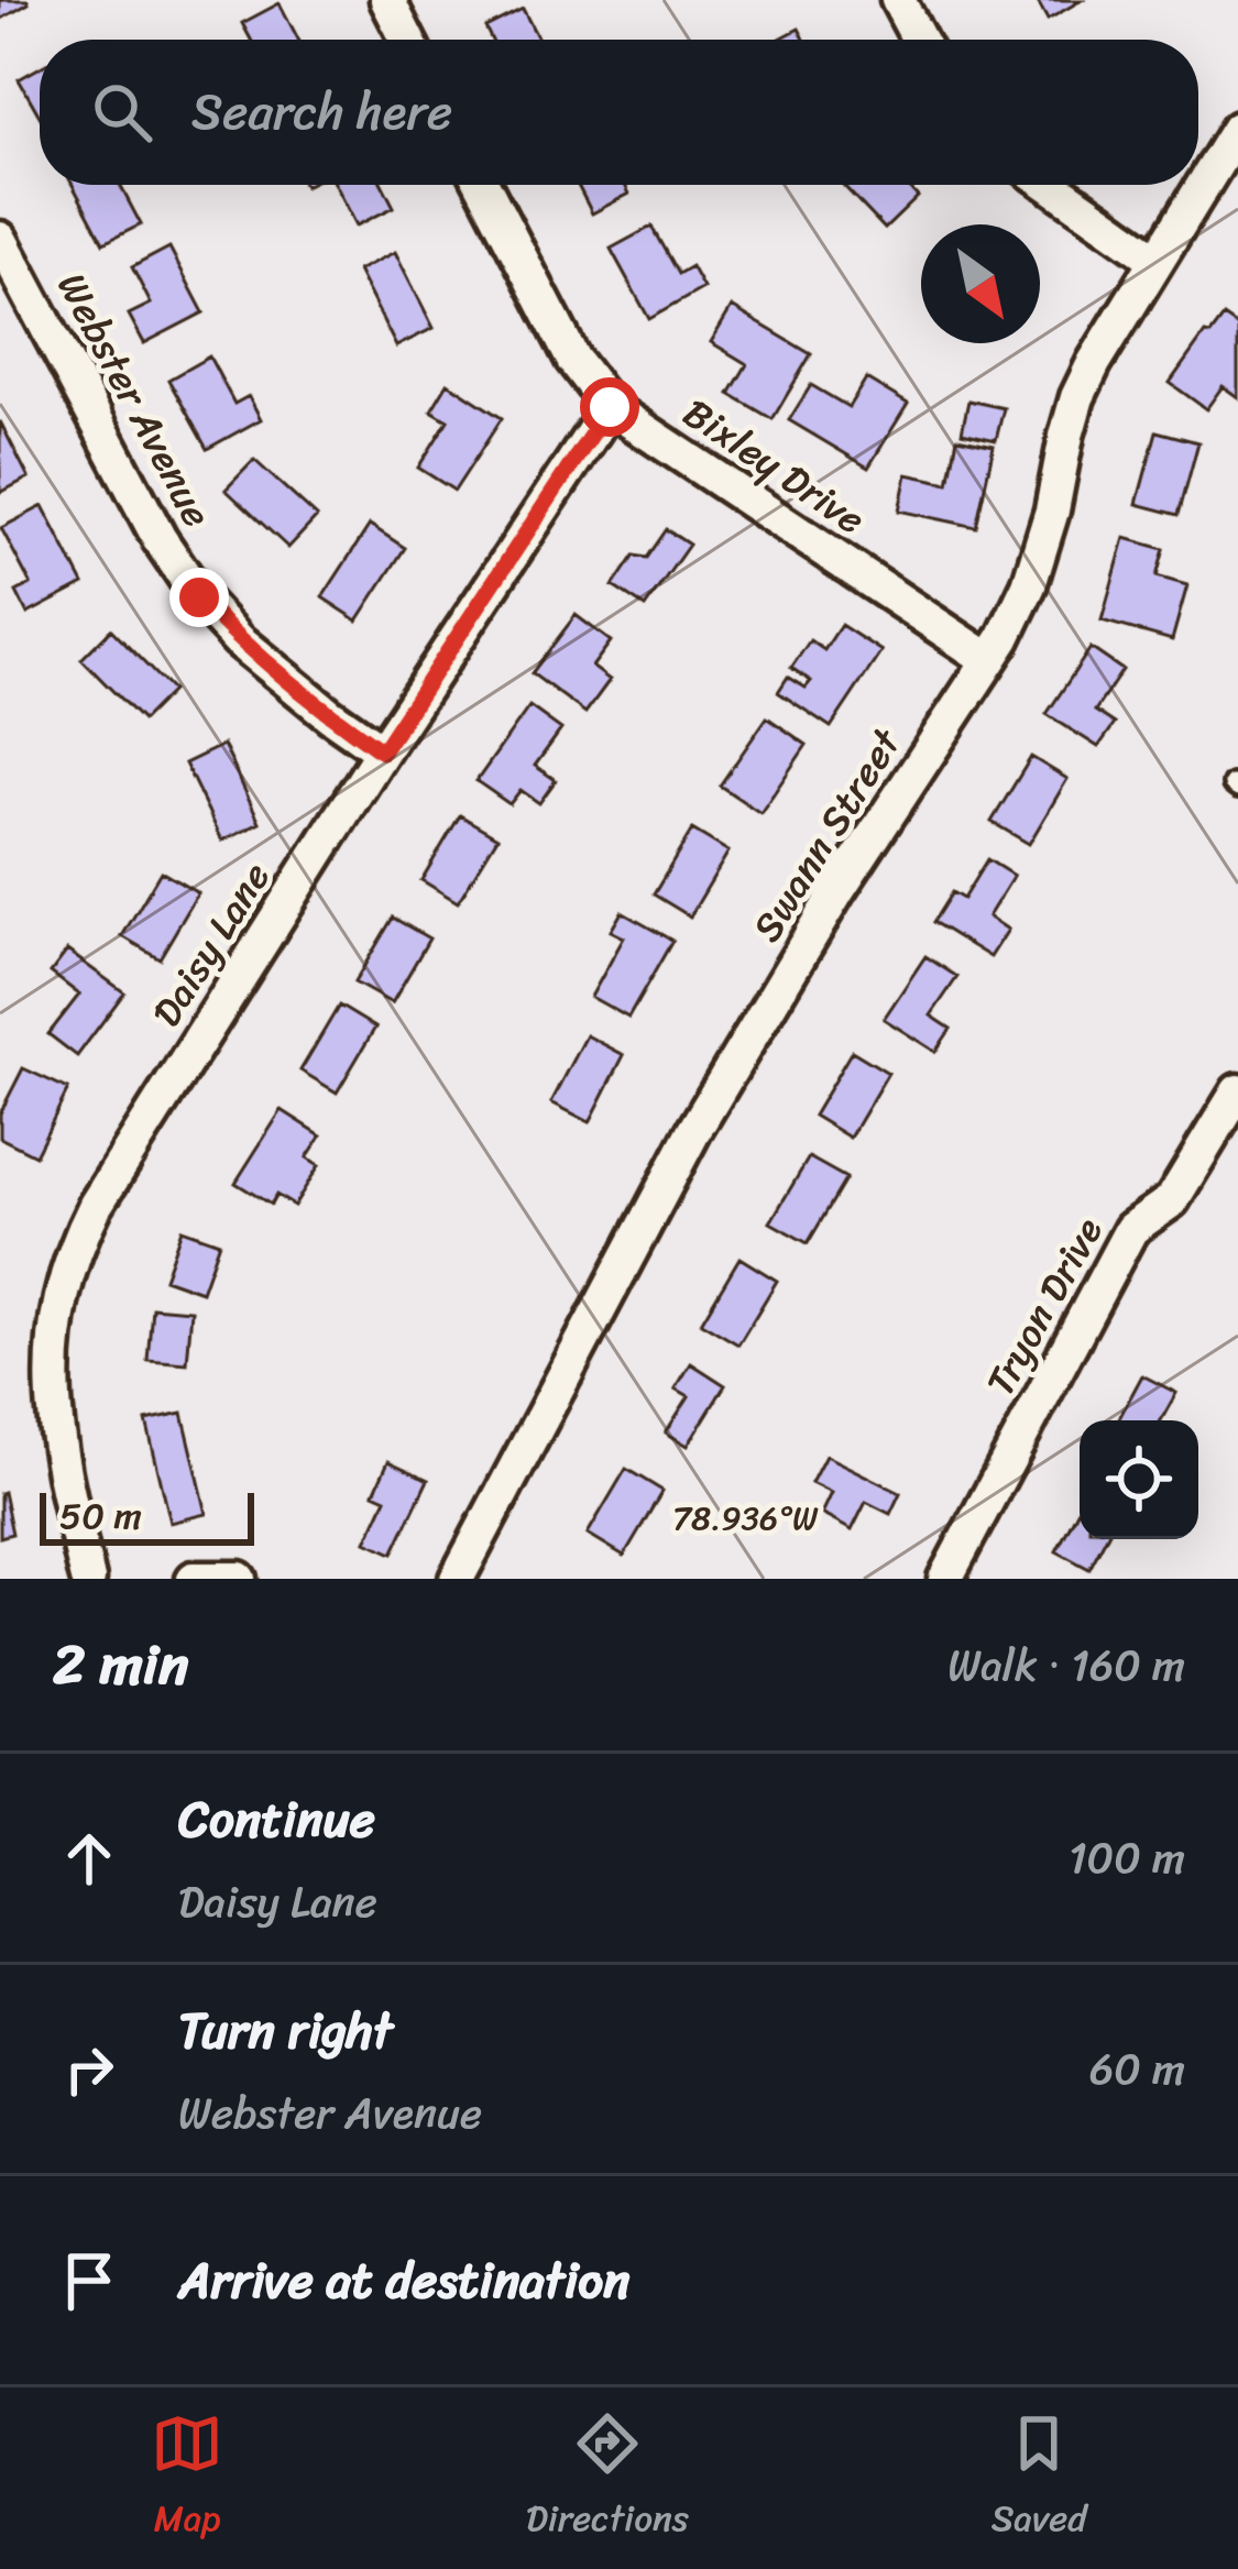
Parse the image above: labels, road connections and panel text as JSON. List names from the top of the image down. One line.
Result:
{"streets":{"street":["Webster Avenue","Bixley Drive","Swann Street","Daisy Lane","Tryon Drive"]},"crossings":[["Webster Avenue","Daisy Lane"],["Bixley Drive","Swann Street"],["Bixley Drive","Daisy Lane"]],"scale_bar":"50 m","north":"bottom right","page":{"search":"Search here","scale":"50 m","heading":["2 min","Walk · 160 m"],"list":[["Continue","Daisy Lane","100 m"],["Turn right","Webster Avenue","60 m"],"Arrive at destination"],"nav":["Map","Directions","Saved"]},"coordinates":["78.936°W"]}
